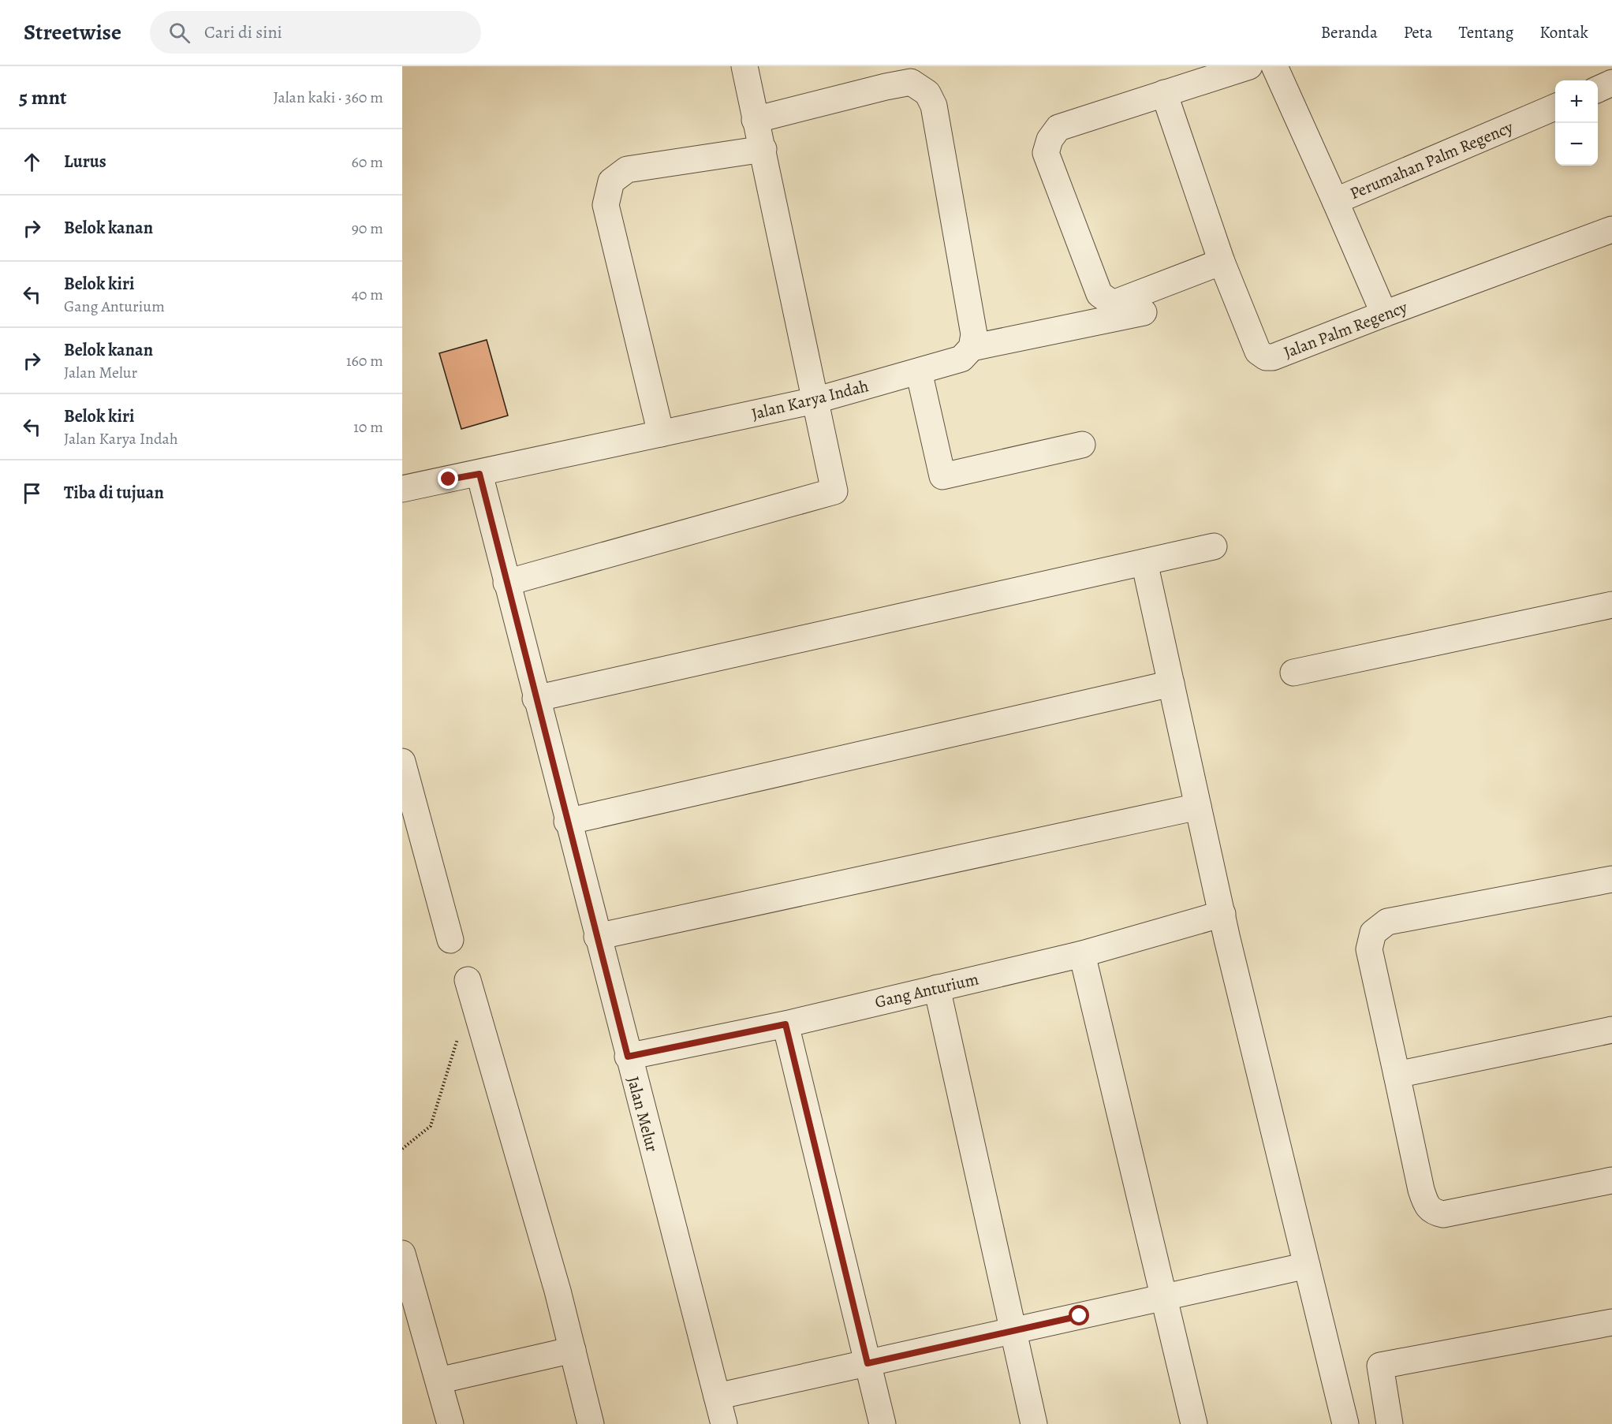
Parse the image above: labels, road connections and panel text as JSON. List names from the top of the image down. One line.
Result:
{"streets":{"street":["Perumahan Palm Regency","Jalan Palm Regency","Jalan Karya Indah","Gang Anturium","Jalan Melur"]},"crossings":[["Jalan Karya Indah","Jalan Melur"],["Gang Anturium","Jalan Melur"]],"page":{"header":"Streetwise","search":"Cari di sini","nav":["Beranda","Peta","Tentang","Kontak"],"heading":["5 mnt","Jalan kaki · 360 m"],"map_buttons":["+","−"],"list":[["Lurus","60 m"],["Belok kanan","90 m"],["Belok kiri","Gang Anturium","40 m"],["Belok kanan","Jalan Melur","160 m"],["Belok kiri","Jalan Karya Indah","10 m"],"Tiba di tujuan"]}}
